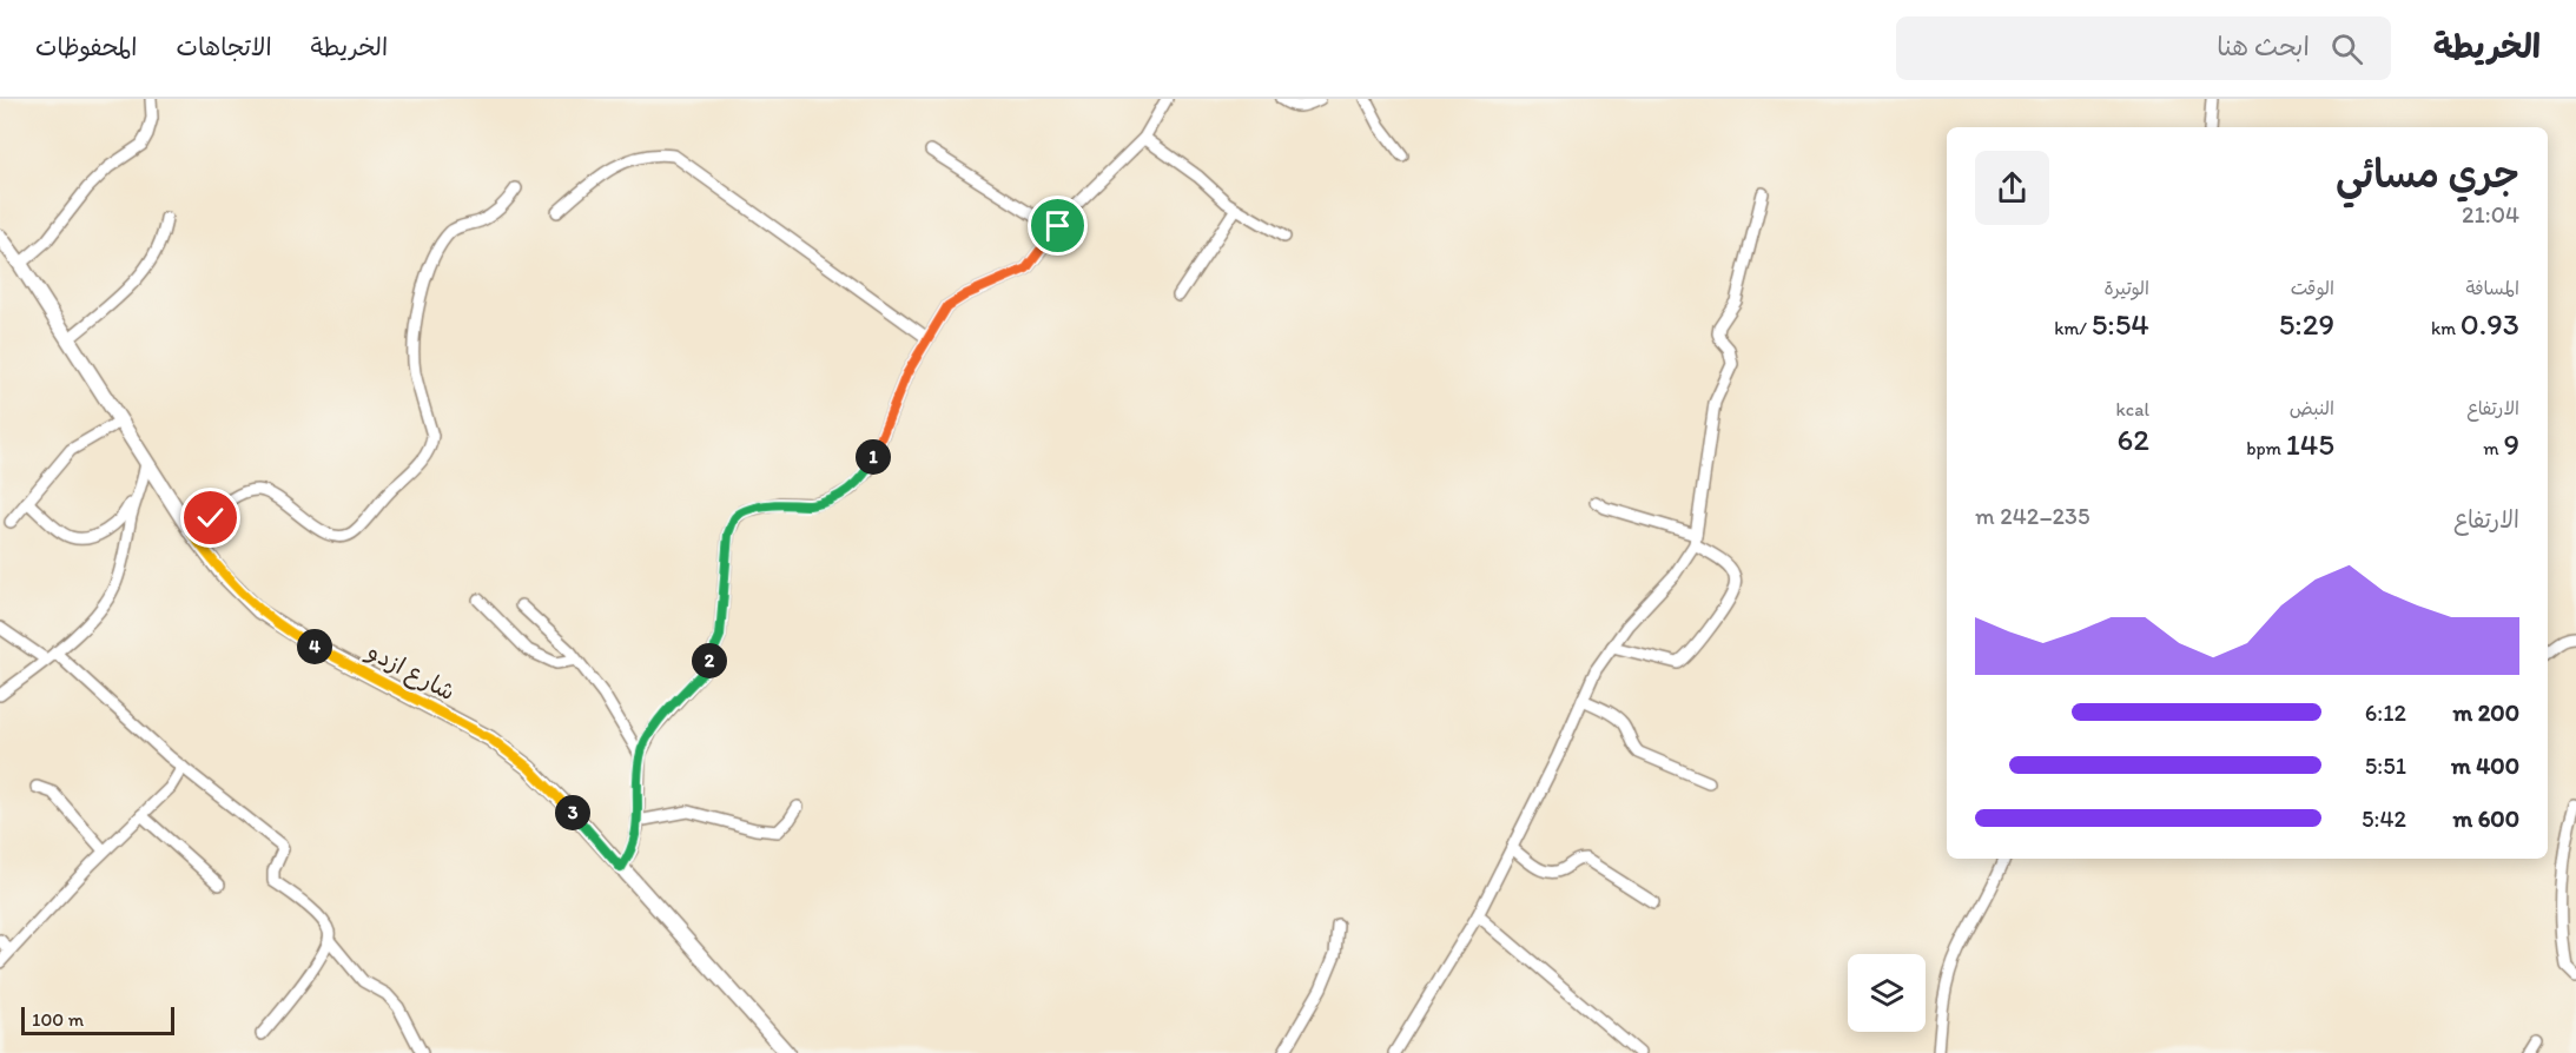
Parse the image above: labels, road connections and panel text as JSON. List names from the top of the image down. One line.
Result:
{"streets":{"street":["شارع ازدو"]},"scale_bar":"100 m","page":{"header":"الخريطة","search":"ابحث هنا","nav":["الخريطة","الاتجاهات","المحفوظات"],"heading":["جري مسائي","21:04"],"stats":[["المسافة","0.93 km"],["الوقت","5:29"],["الوتيرة","5:54 /km"],["الارتفاع","9 m"],["النبض","145 bpm"],["kcal","62"]],"pins":["1","4","2","3"],"chart":["الارتفاع","235–242 m"],"list":[{"name":"200 m","note":"6:12"},{"name":"400 m","note":"5:51"},{"name":"600 m","note":"5:42"}],"scale":"100 m"}}
